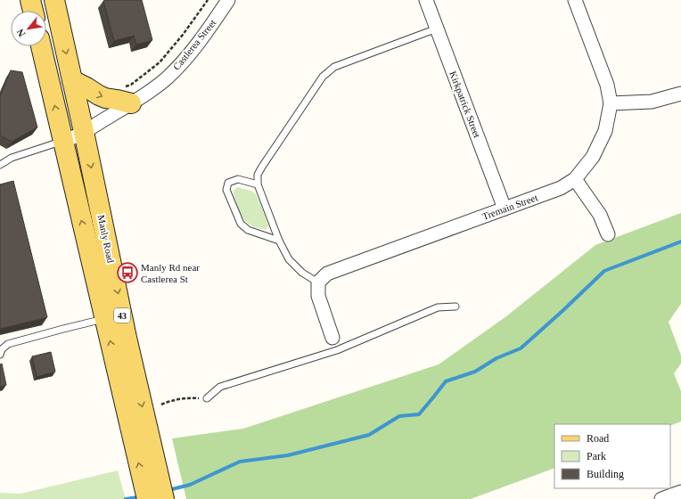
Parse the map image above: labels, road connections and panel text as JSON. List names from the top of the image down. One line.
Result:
{"streets":{"main road":["Manly Road","43"],"street":["Castlerea Street","Kirkpatrick Street","Tremain Street"]},"crossings":[["Castlerea Street","Manly Road"],["Kirkpatrick Street","Tremain Street"]],"places":{"bus stop":["Manly Rd near Castlerea St"]},"legend":["Road","Park","Building"],"north":"bottom left"}
